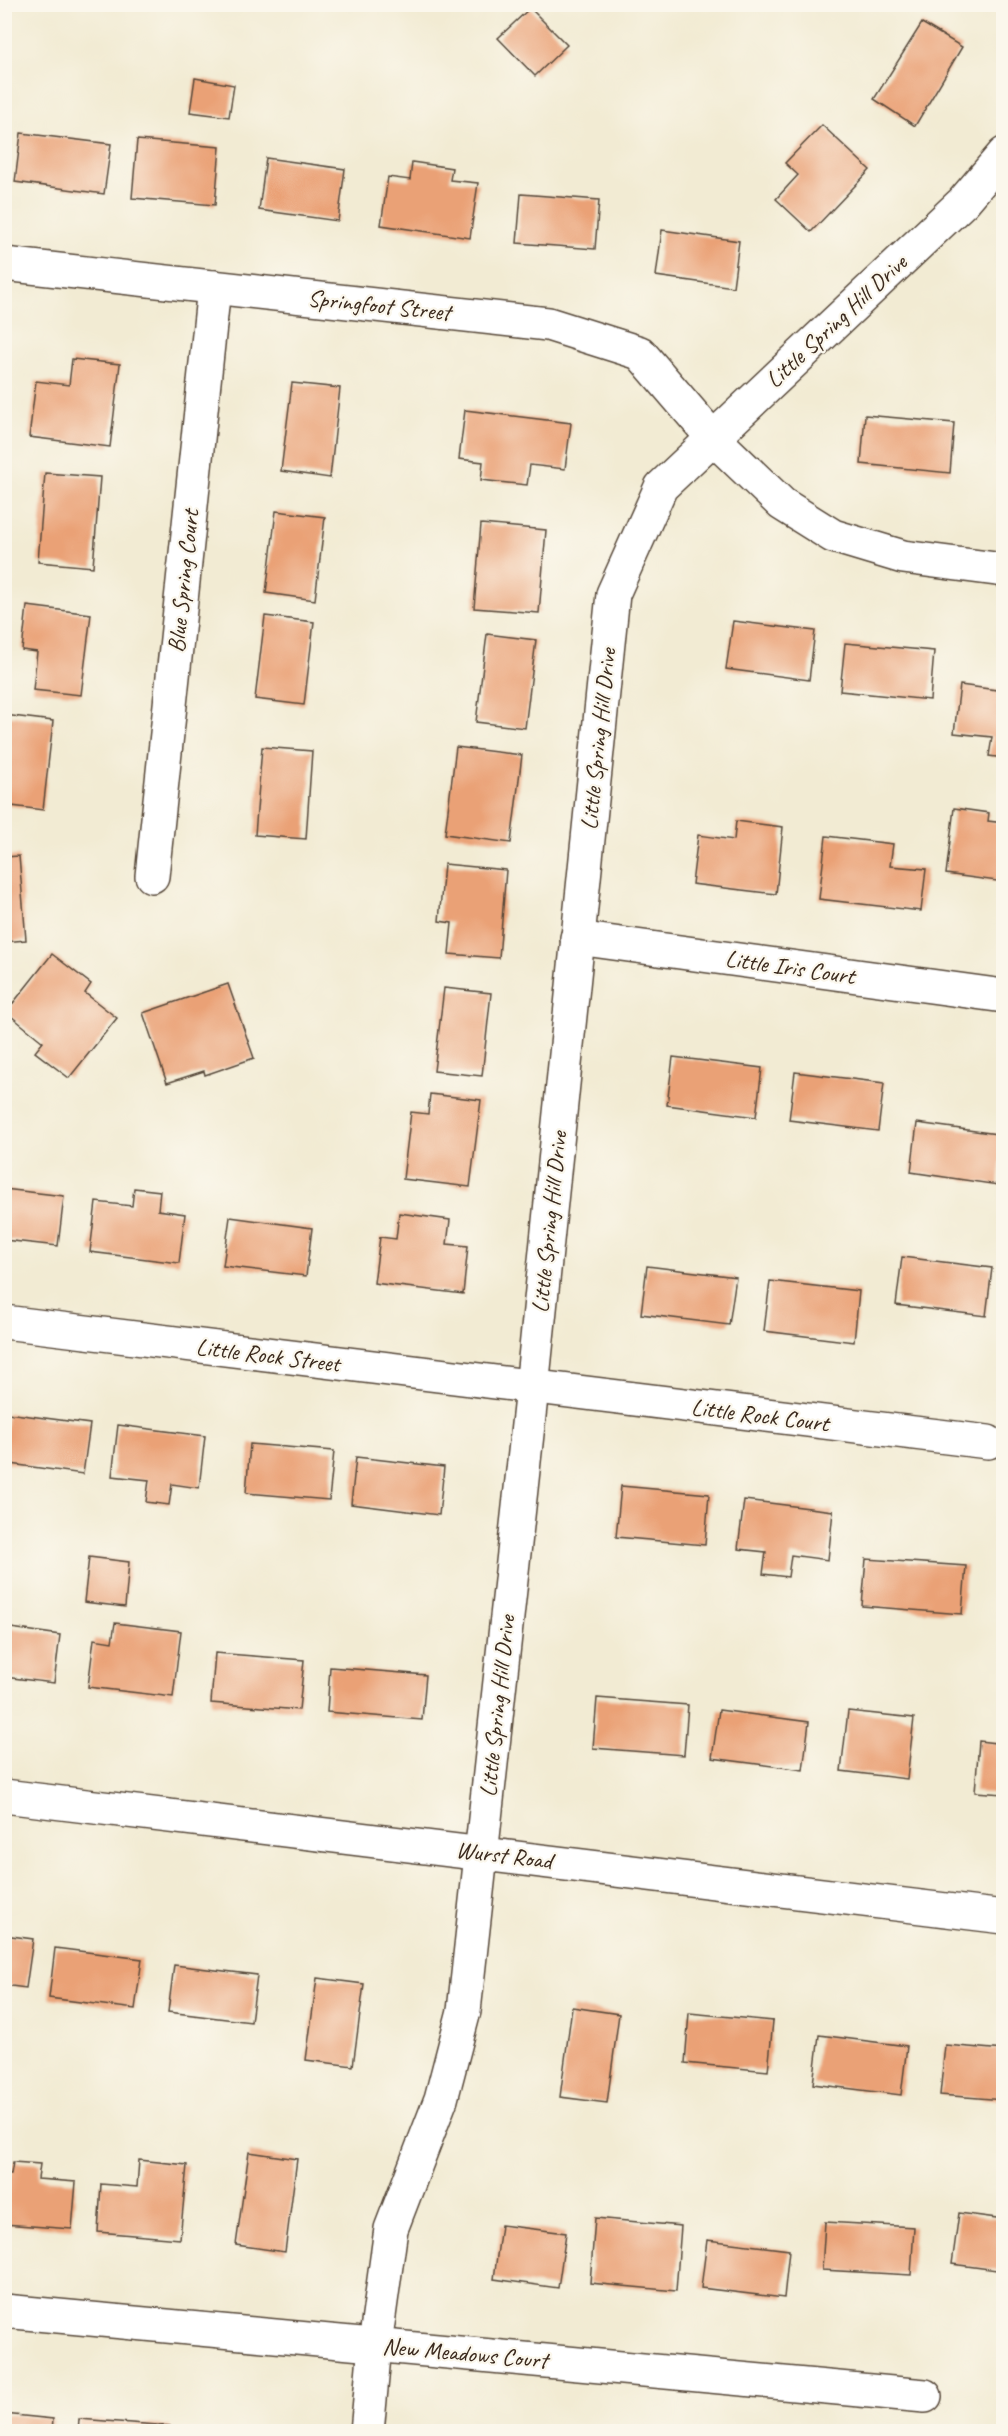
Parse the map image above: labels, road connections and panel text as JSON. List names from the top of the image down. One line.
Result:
{"streets":{"street":["Springfoot Street","Little Spring Hill Drive","Blue Spring Court","Little Iris Court","Little Rock Street","Little Rock Court","Wurst Road","New Meadows Court"]},"crossings":[["Springfoot Street","Little Spring Hill Drive"],["Springfoot Street","Blue Spring Court"],["Little Spring Hill Drive","Little Iris Court"],["Little Spring Hill Drive","Little Rock Street"],["Little Spring Hill Drive","Little Rock Court"],["Little Spring Hill Drive","Wurst Road"],["Little Spring Hill Drive","New Meadows Court"],["Little Rock Street","Little Rock Court"]]}
